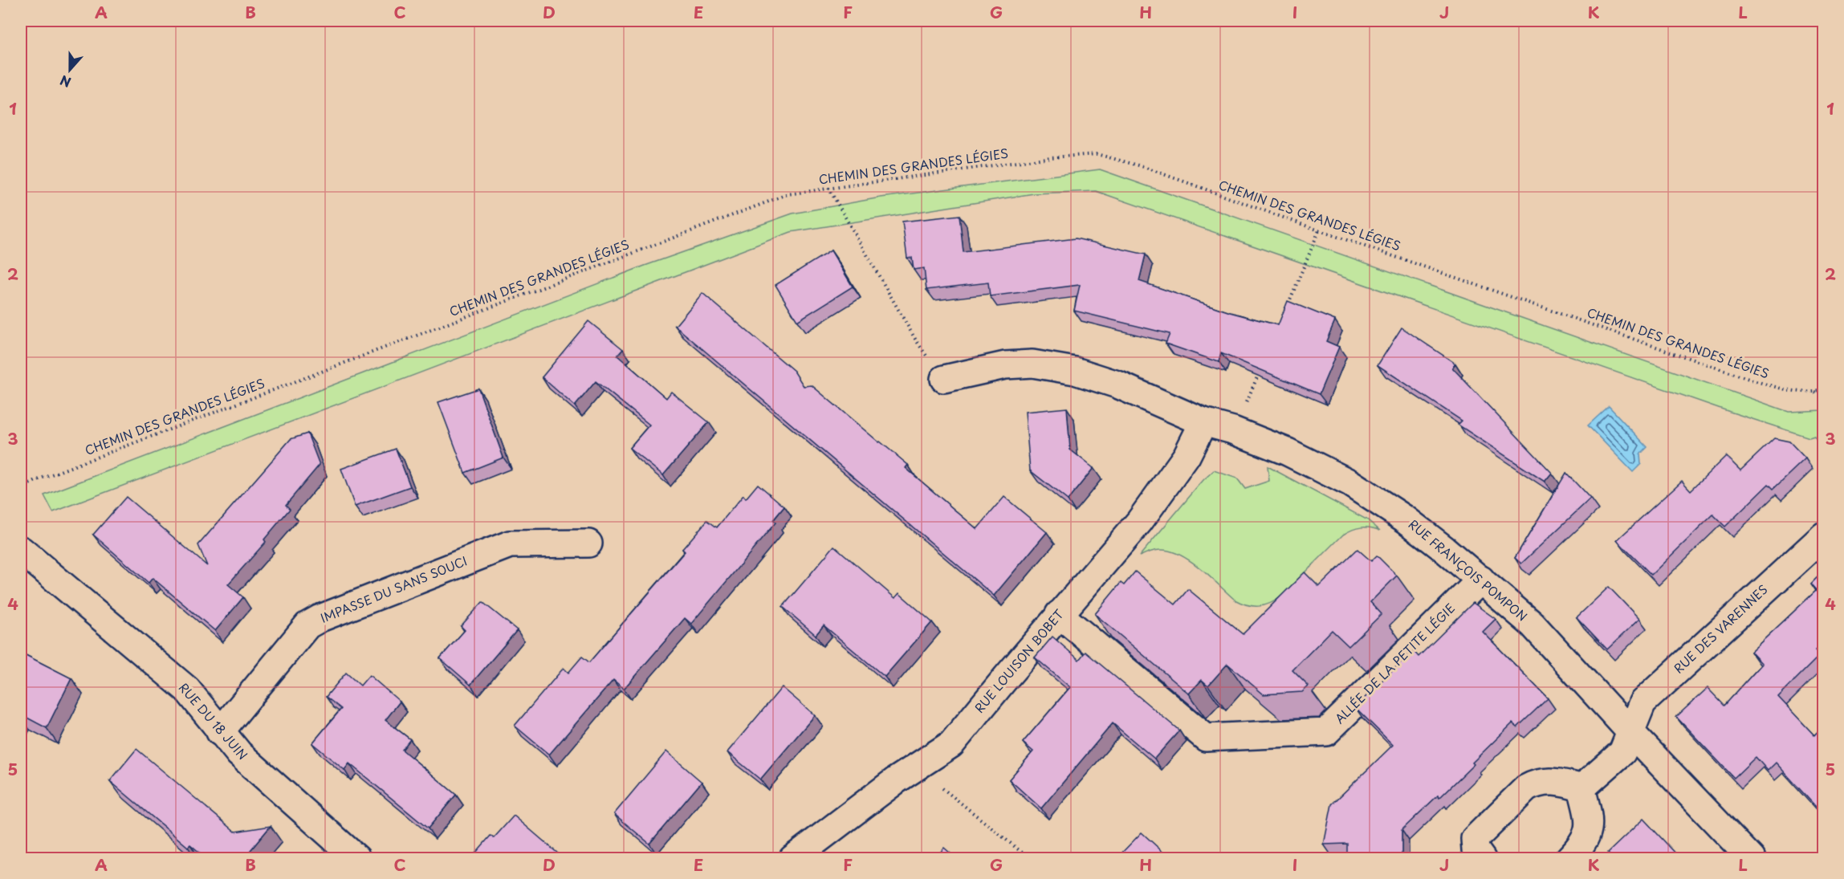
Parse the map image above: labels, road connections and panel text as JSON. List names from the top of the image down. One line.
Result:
{"streets":{"street":["RUE FRANÇOIS POMPON","IMPASSE DU SANS SOUCI","RUE DES VARENNES","RUE LOUISON BOBET","ALLÉE DE LA PETITE LÉGIE","RUE DU 18 JUIN"],"path":["CHEMIN DES GRANDES LÉGIES"]},"crossings":[["RUE FRANÇOIS POMPON","RUE DES VARENNES"],["RUE FRANÇOIS POMPON","RUE LOUISON BOBET"],["RUE FRANÇOIS POMPON","ALLÉE DE LA PETITE LÉGIE"],["IMPASSE DU SANS SOUCI","RUE DU 18 JUIN"],["RUE LOUISON BOBET","ALLÉE DE LA PETITE LÉGIE"]],"north":"bottom","grid":{"columns":["A","B","C","D","E","F","G","H","I","J","K","L"],"rows":["1","2","3","4","5"]}}
